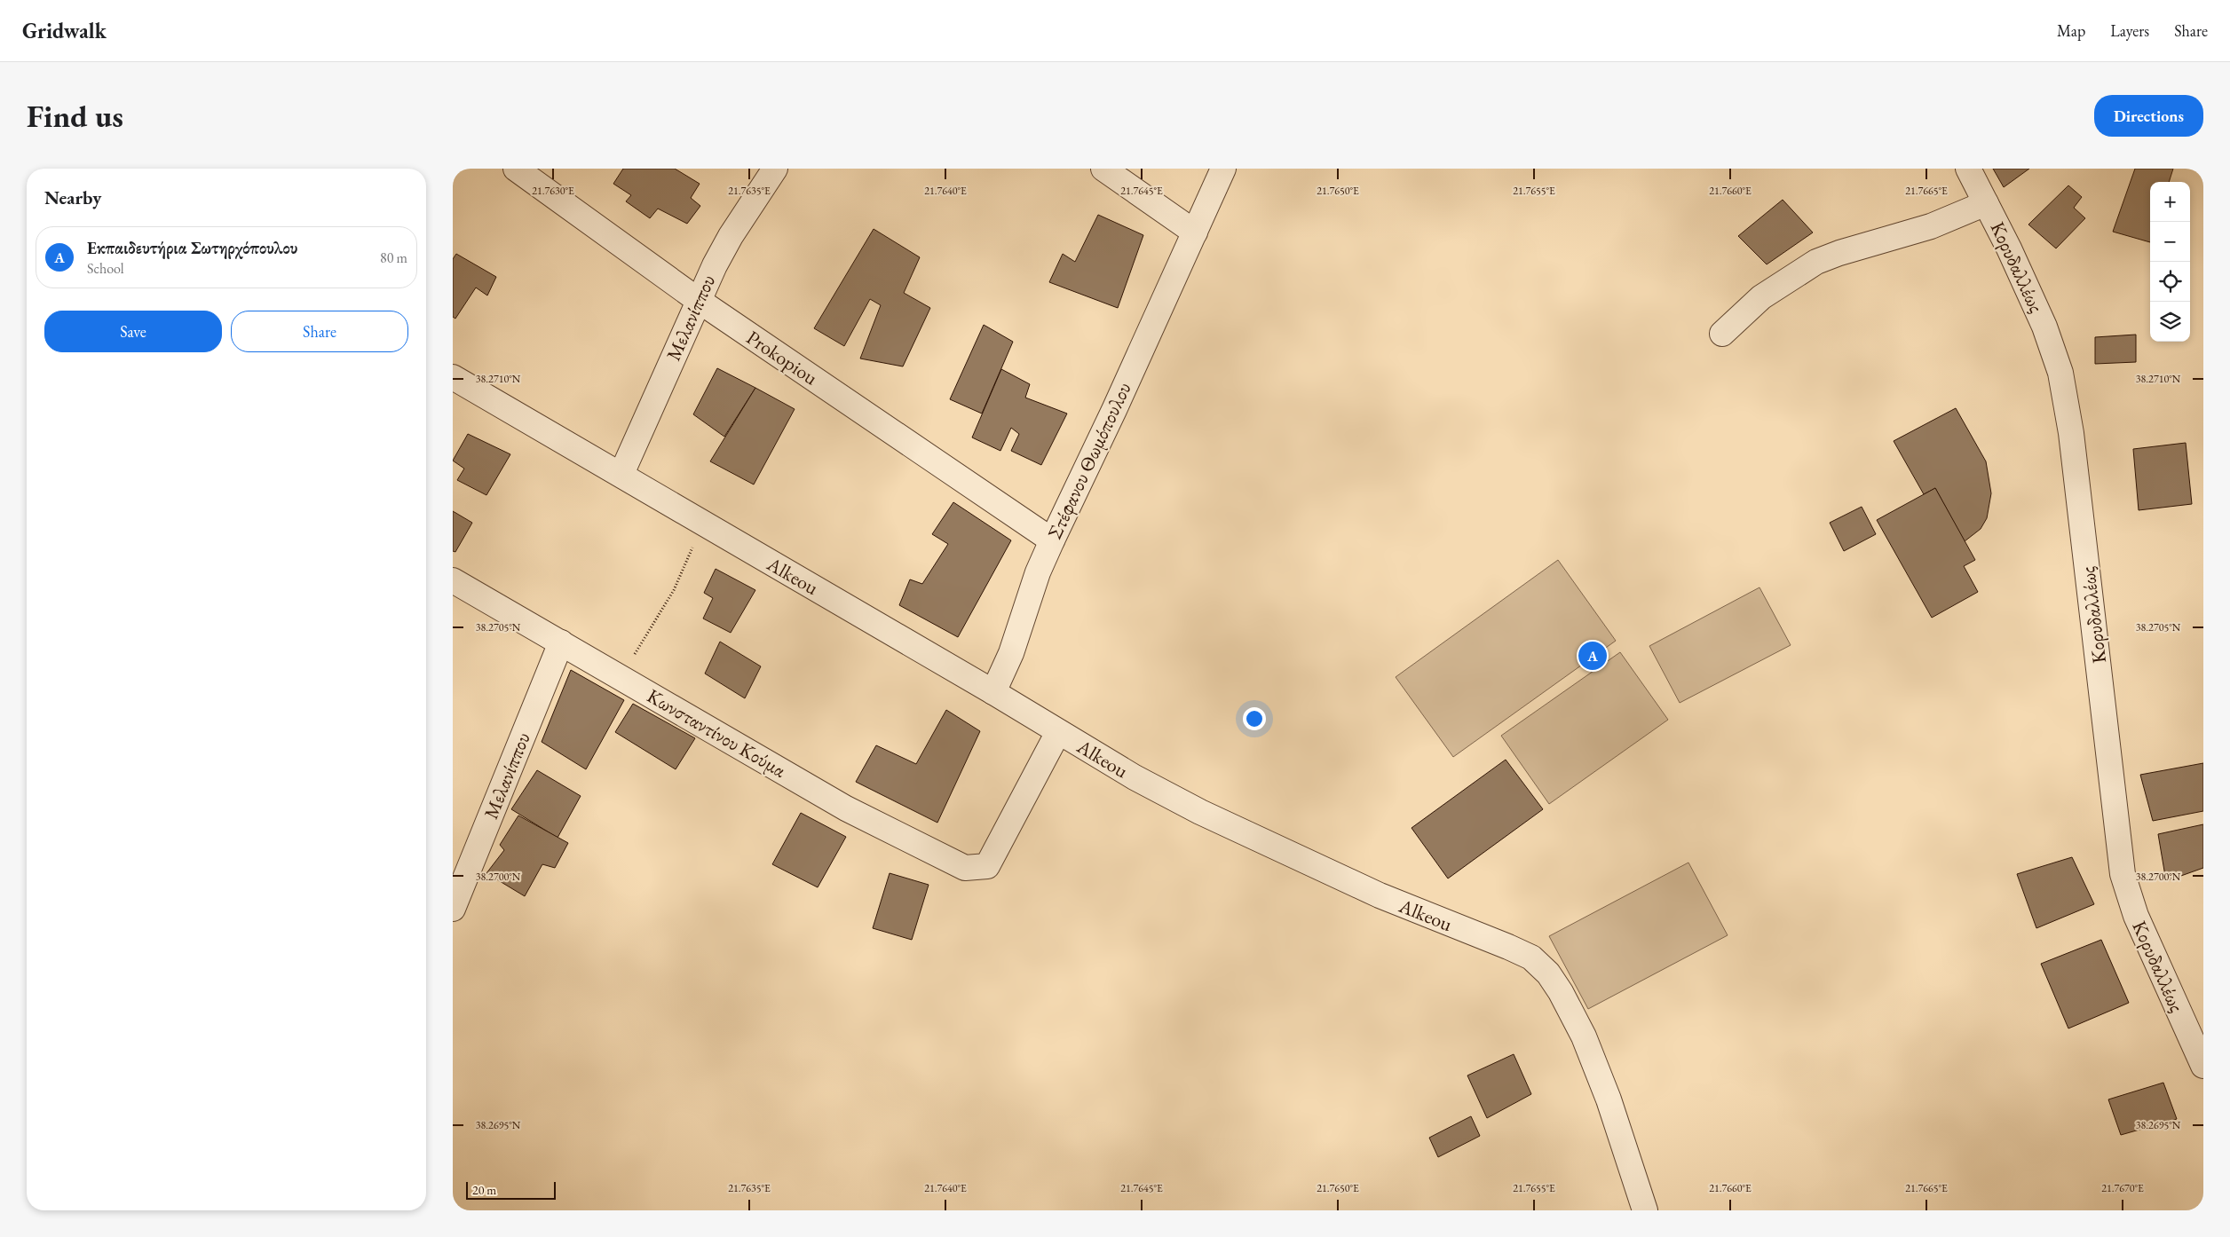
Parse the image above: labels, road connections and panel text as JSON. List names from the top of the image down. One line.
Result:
{"streets":{"street":["Κορυδαλλέως","Μελανίππου","Prokopiou","Στέφανου Θωμόπουλου","Alkeou","Κωνσταντίνου Κούμα"]},"crossings":[["Μελανίππου","Prokopiou"],["Μελανίππου","Alkeou"],["Μελανίππου","Κωνσταντίνου Κούμα"],["Prokopiou","Στέφανου Θωμόπουλου"],["Στέφανου Θωμόπουλου","Alkeou"],["Alkeou","Κωνσταντίνου Κούμα"]],"scale_bar":"20 m","page":{"header":"Gridwalk","nav":["Map","Layers","Share"],"buttons":["Directions",["Save","Share"]],"title":"Find us","heading":"Nearby","map_buttons":["+","−"],"list":[{"mark":"A","name":"Εκπαιδευτήρια Σωτηρχόπουλου","note":"School","value":"80 m"}],"pins":"A","scale":"20 m"},"coordinates":["21.7630°E","21.7635°E","21.7640°E","21.7645°E","21.7650°E","21.7655°E","21.7660°E","21.7665°E","38.2710°N","38.2705°N","38.2700°N","38.2695°N","21.7670°E"]}
